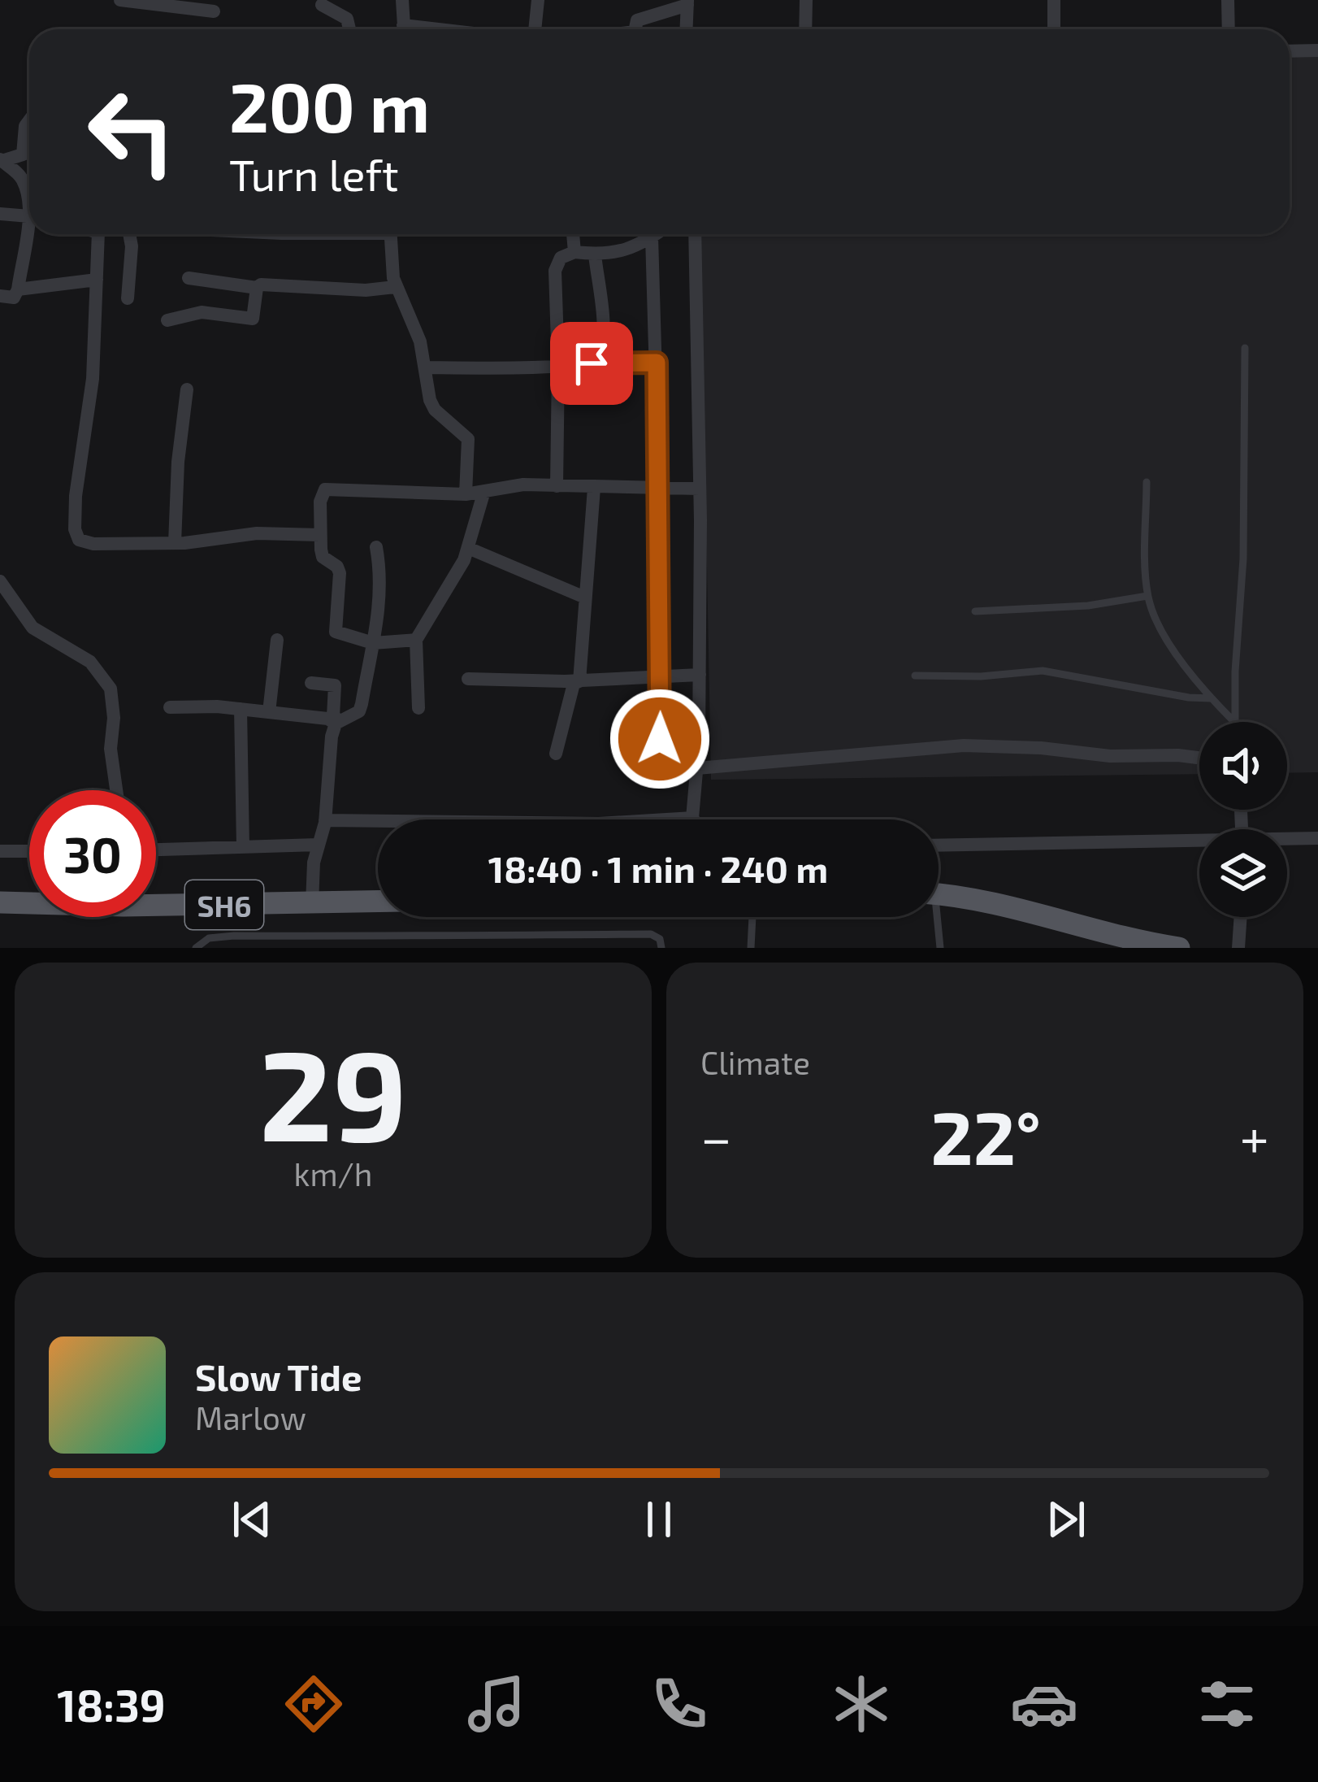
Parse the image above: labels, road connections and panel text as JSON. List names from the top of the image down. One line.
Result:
{"streets":{"main road":["SH6"]},"page":{"turn":["200 m","Turn left"],"limit":"30","trip":"18:40 · 1 min · 240 m","tile":[["29","km/h"],"Climate"],"heat":["−","22°","+"],"song":["Slow Tide","Marlow"],"tabs":"18:39"}}
